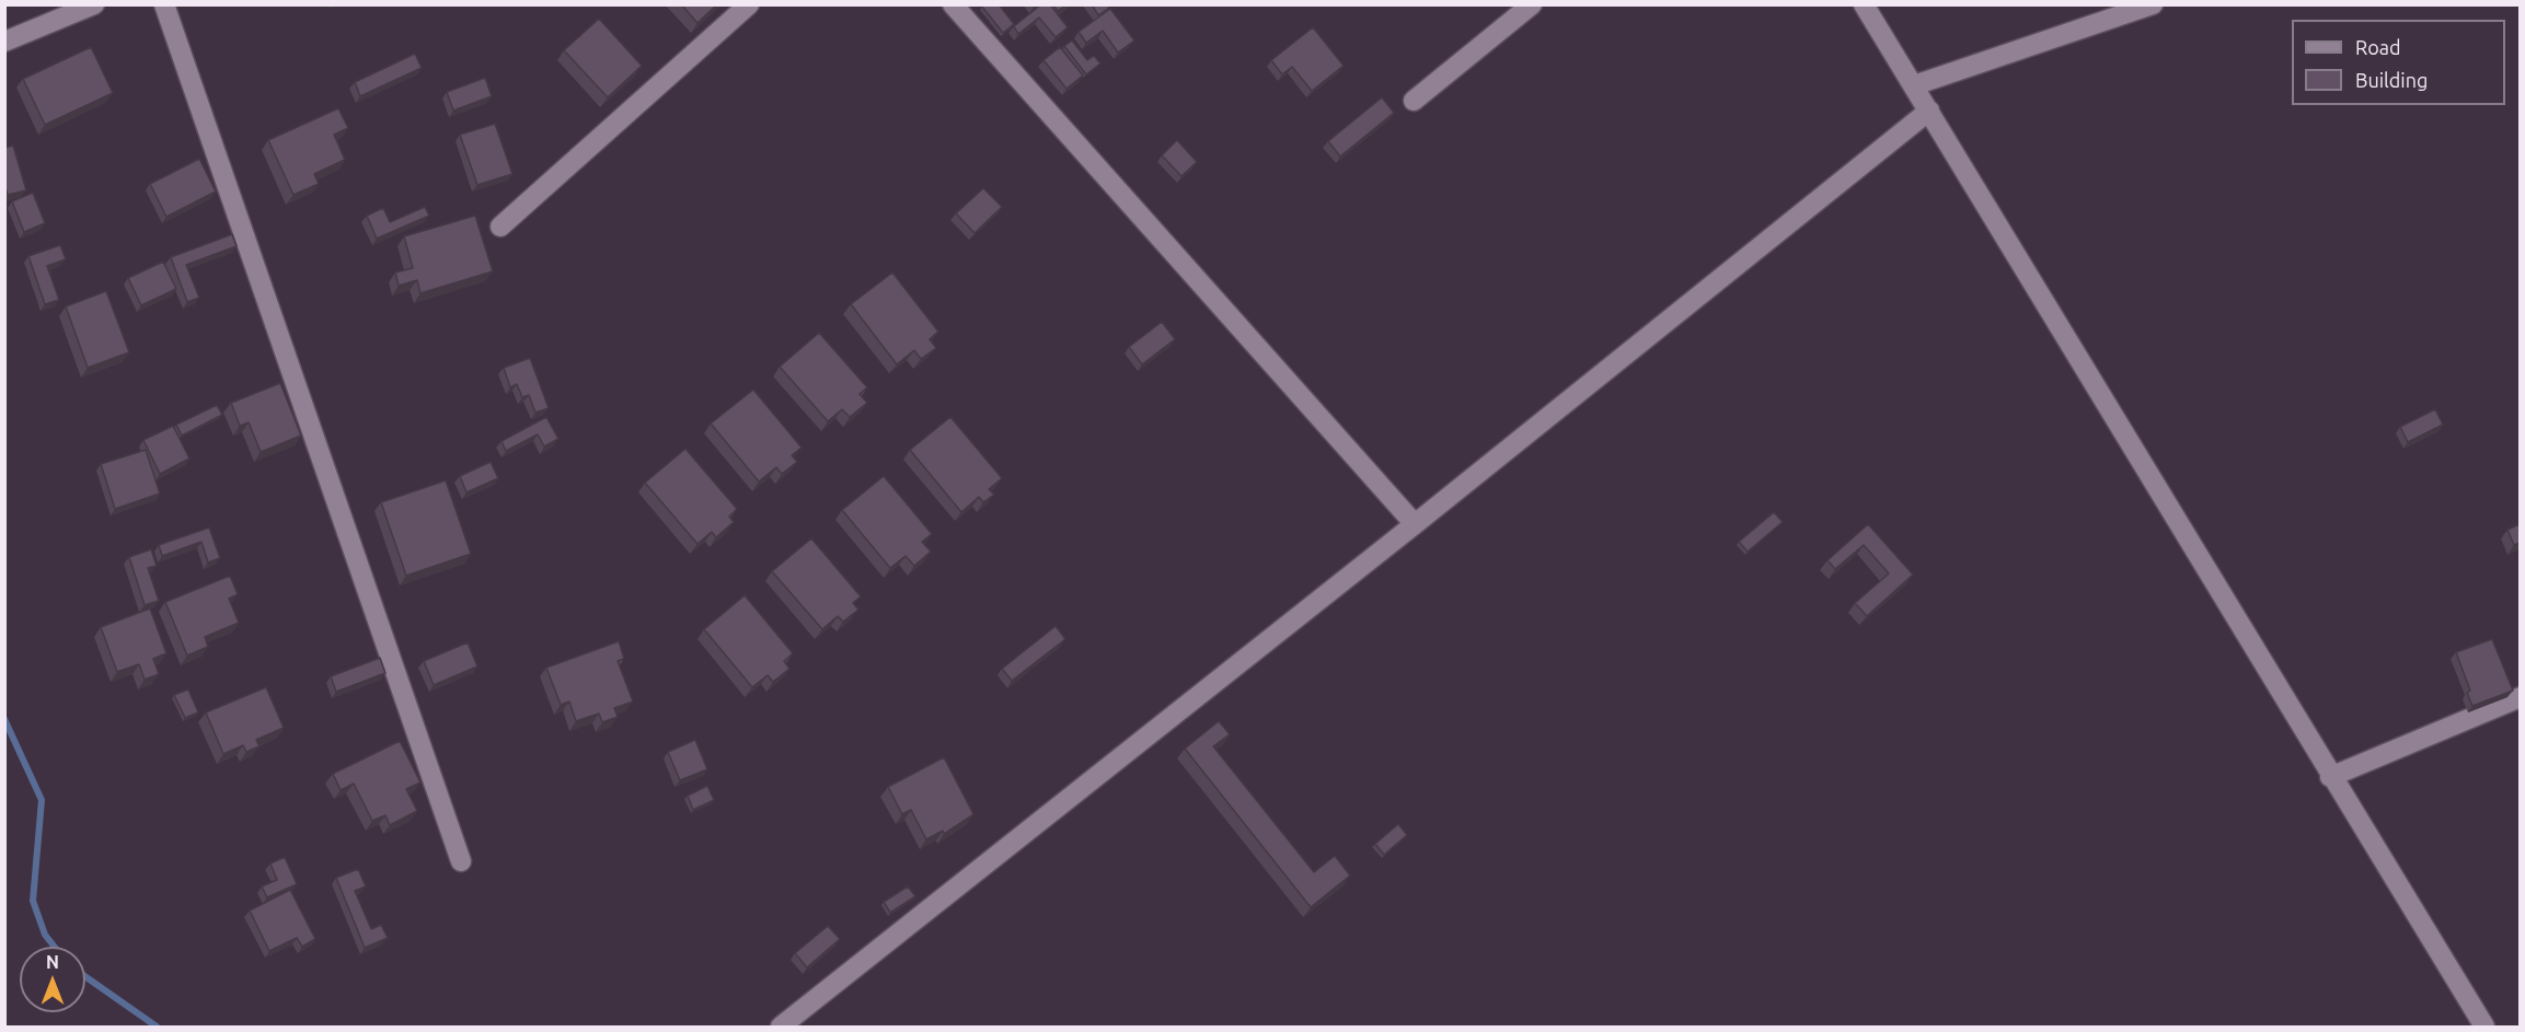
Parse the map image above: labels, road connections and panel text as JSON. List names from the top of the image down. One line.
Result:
{"legend":["Road","Building"],"north":"top"}
